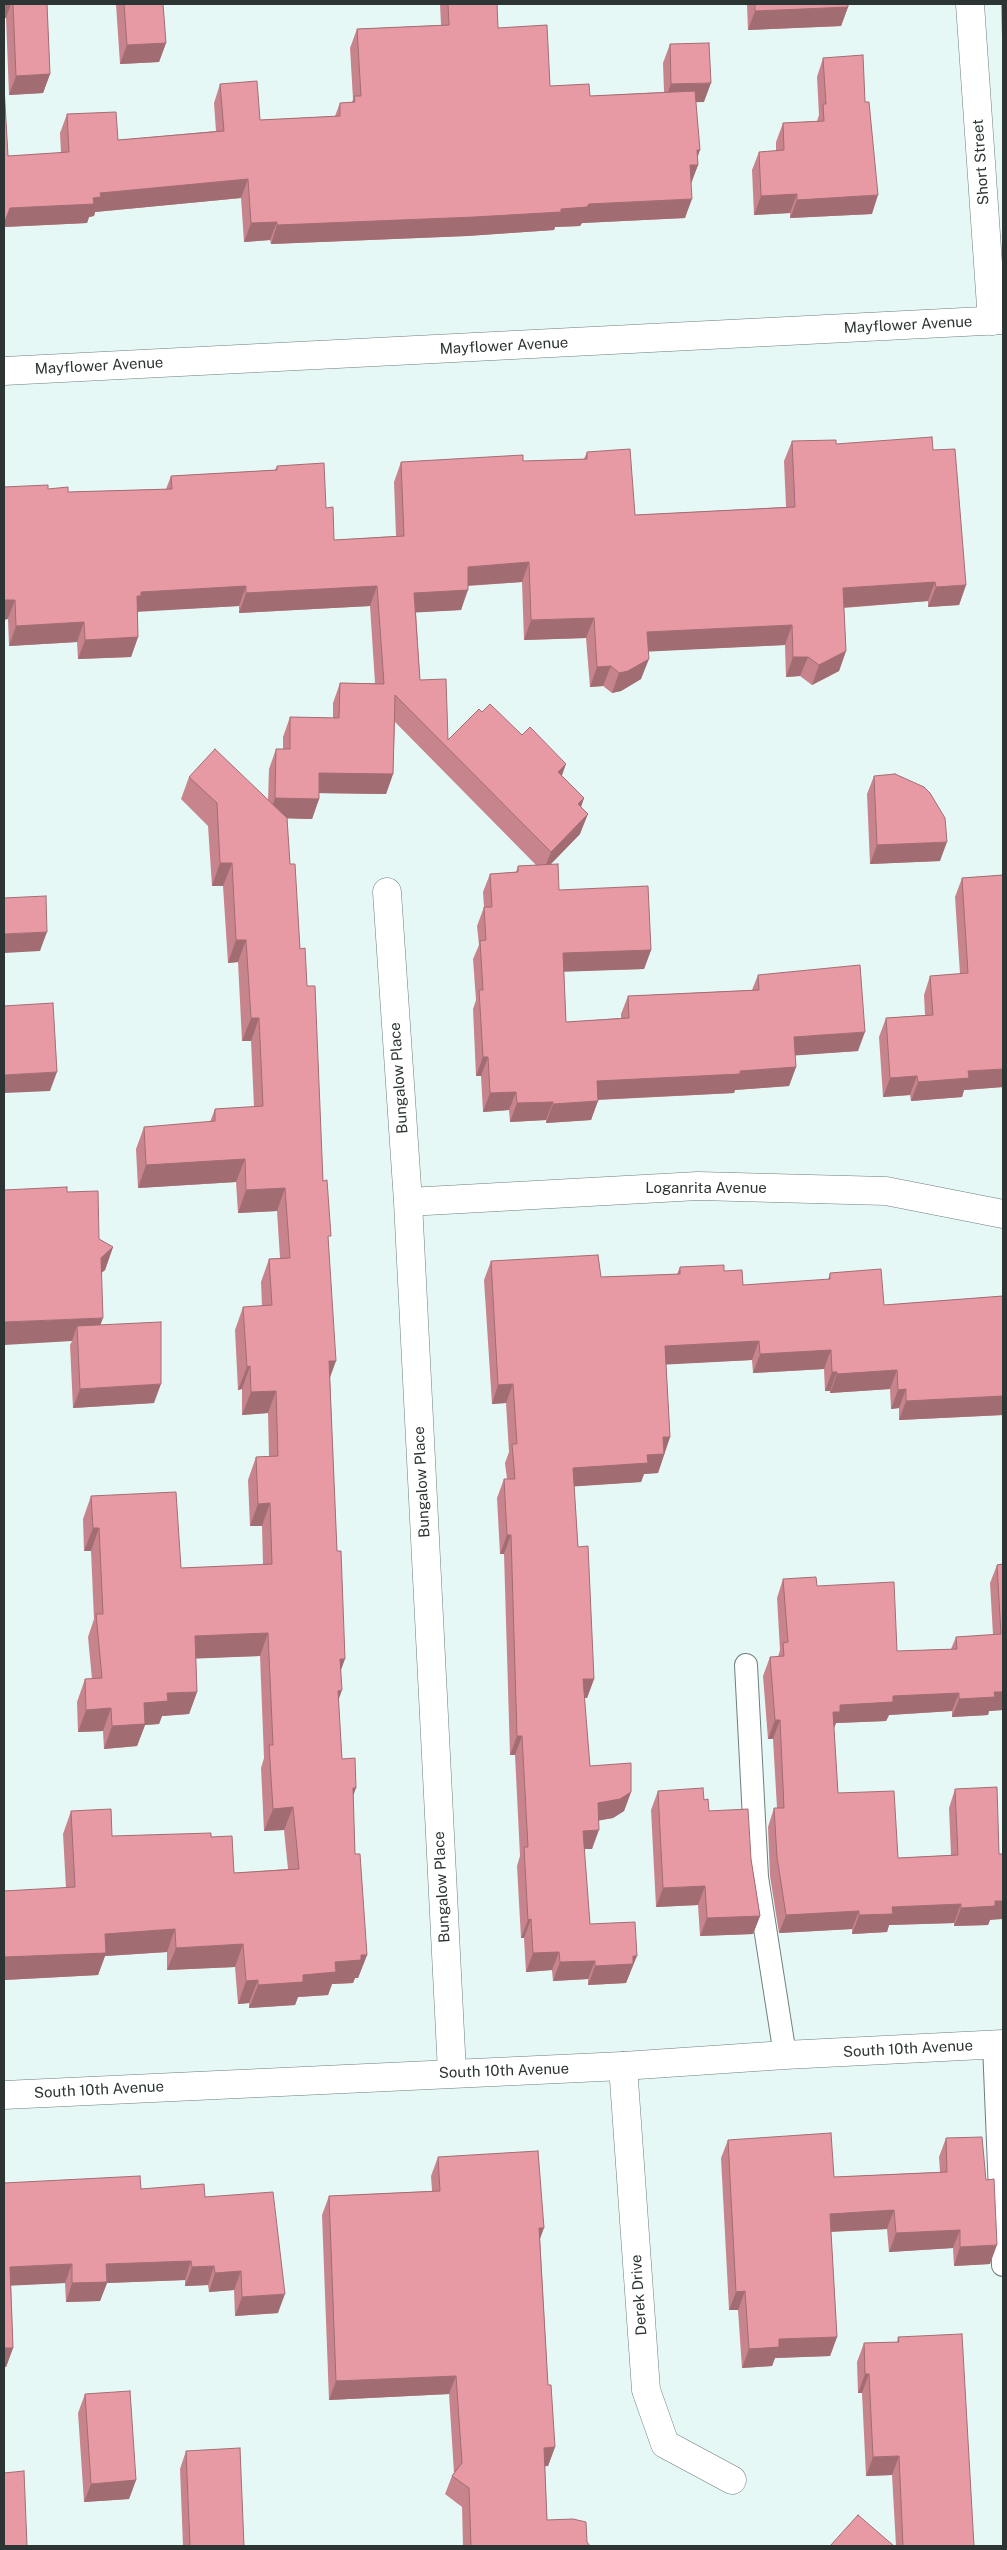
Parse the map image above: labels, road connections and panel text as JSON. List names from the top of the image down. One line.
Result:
{"streets":{"street":["Short Street","Mayflower Avenue","Bungalow Place","Loganrita Avenue","South 10th Avenue","Derek Drive"]},"crossings":[["Short Street","Mayflower Avenue"],["Bungalow Place","Loganrita Avenue"],["Bungalow Place","South 10th Avenue"],["South 10th Avenue","Derek Drive"]]}
